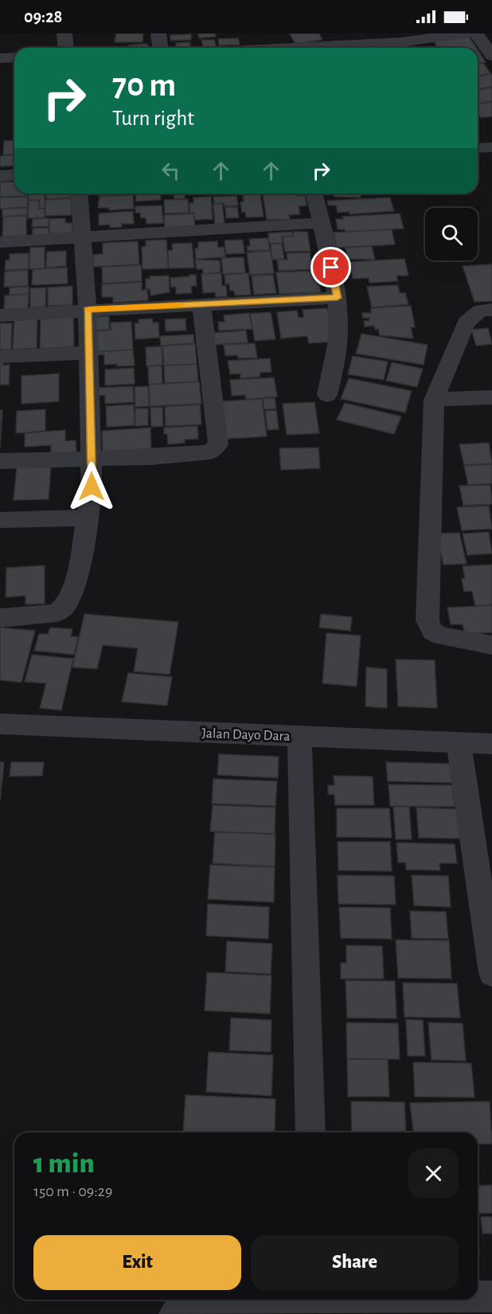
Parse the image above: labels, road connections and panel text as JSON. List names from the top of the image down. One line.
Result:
{"streets":{"street":["Jalan Dayo Dara"]},"page":{"status":"09:28","turn":["70 m","Turn right"],"heading":["1 min","150 m · 09:29"],"buttons":["Exit","Share"]}}
